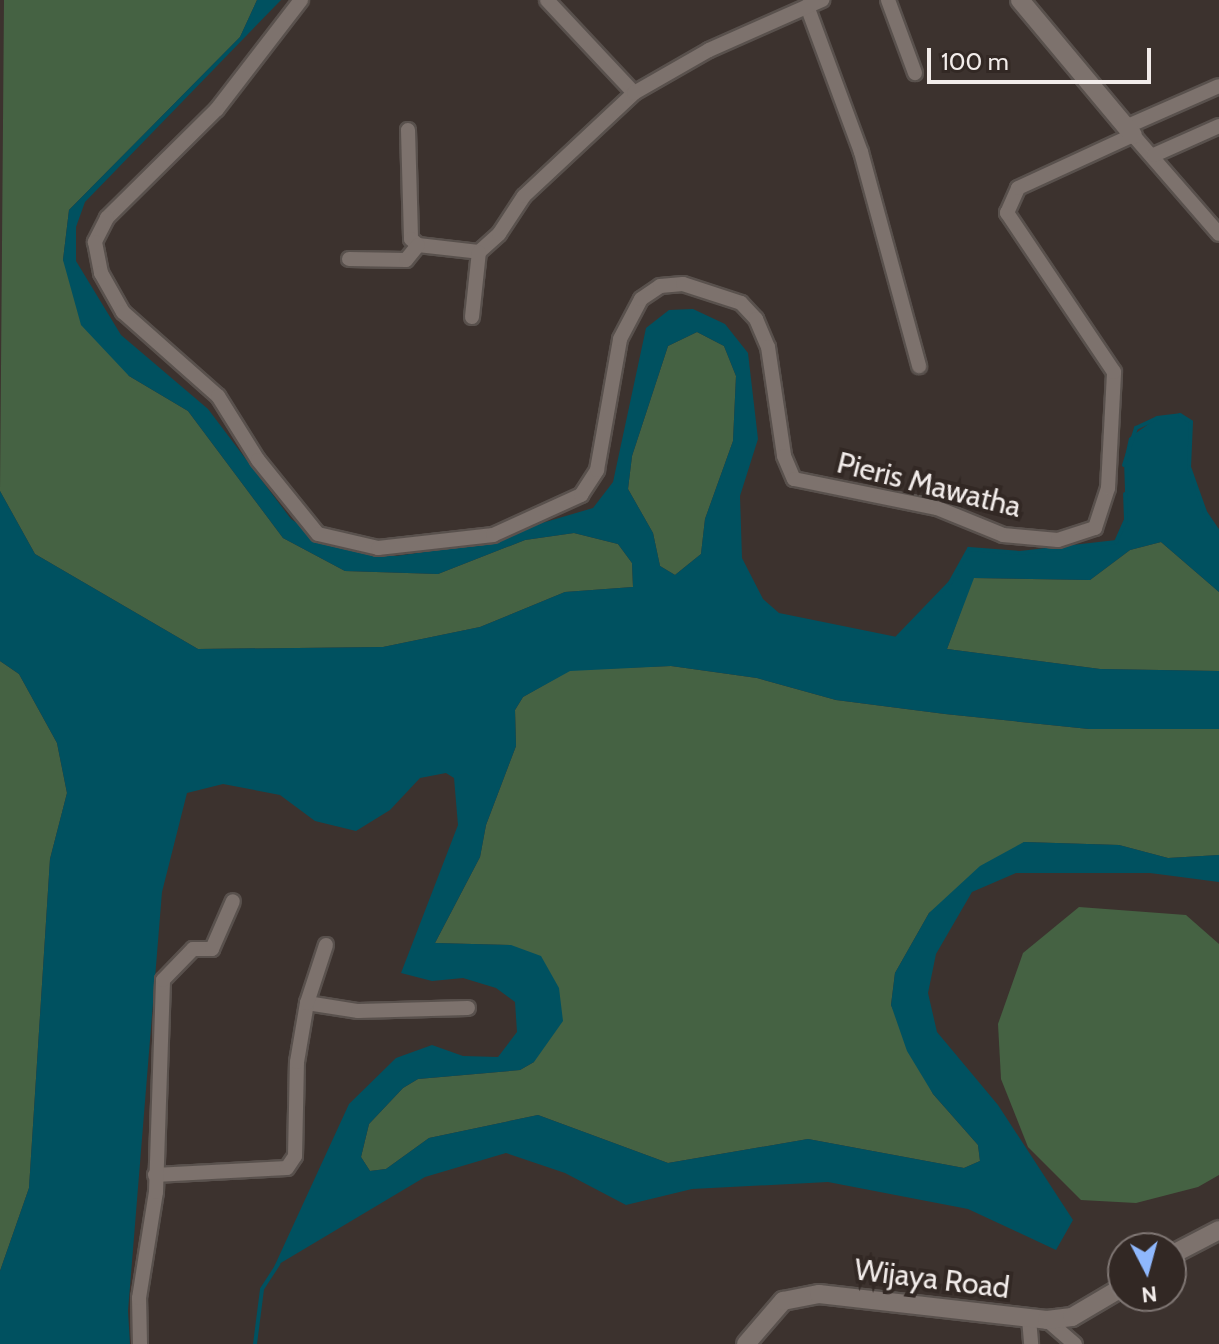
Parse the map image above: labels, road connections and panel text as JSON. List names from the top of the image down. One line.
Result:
{"streets":{"street":["Pieris Mawatha","Wijaya Road"]},"scale_bar":"100 m","north":"bottom"}
